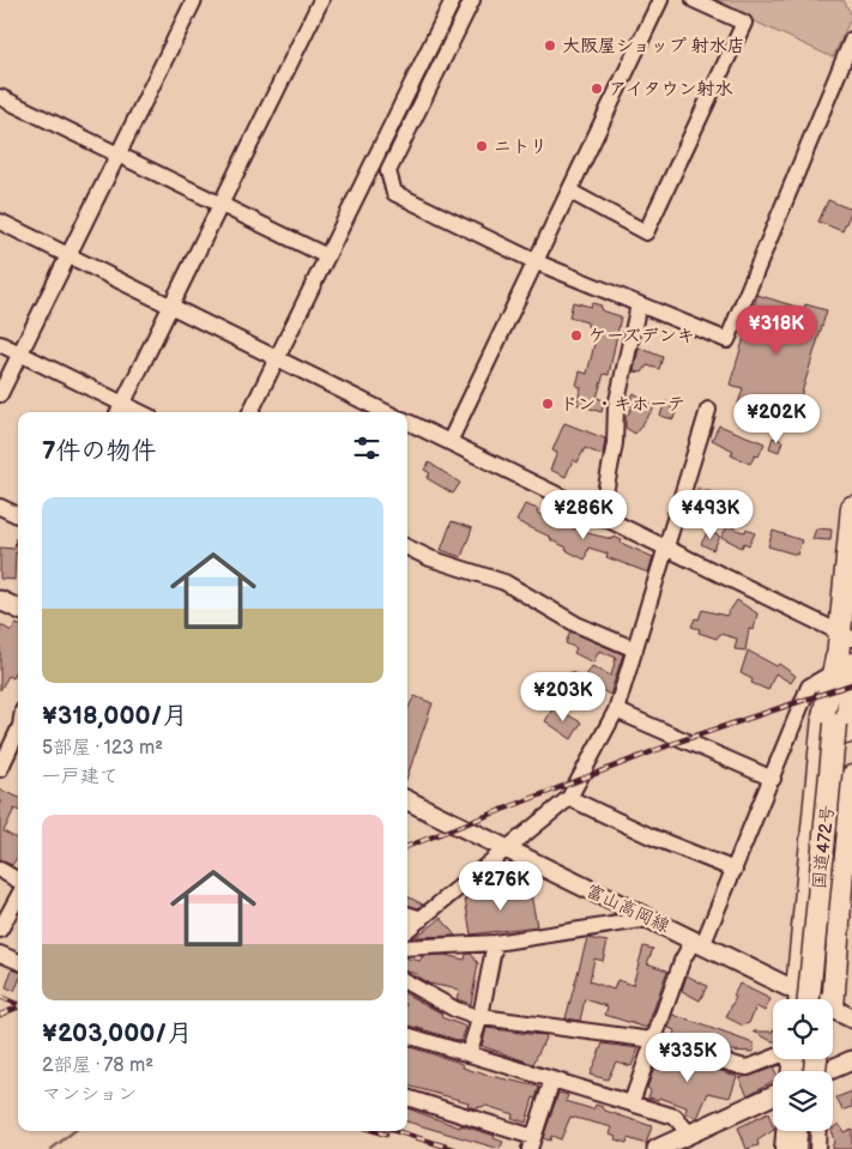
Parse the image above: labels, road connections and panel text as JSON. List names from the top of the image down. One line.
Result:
{"streets":{"highway":["国道472号"],"main road":["富山高岡線"]},"places":["大阪屋ショップ 射水店","アイタウン射水","ニトリ","ケーズデンキ","ドン・キホーテ"],"page":{"price":["¥318K","¥202K","¥286K","¥493K","¥203K","¥276K","¥335K"],"heading":"7件の物件","list":[{"name":"¥318,000/月","note":"5部屋 · 123 m² · 一戸建て"},{"name":"¥203,000/月","note":"2部屋 · 78 m² · マンション"}]}}
